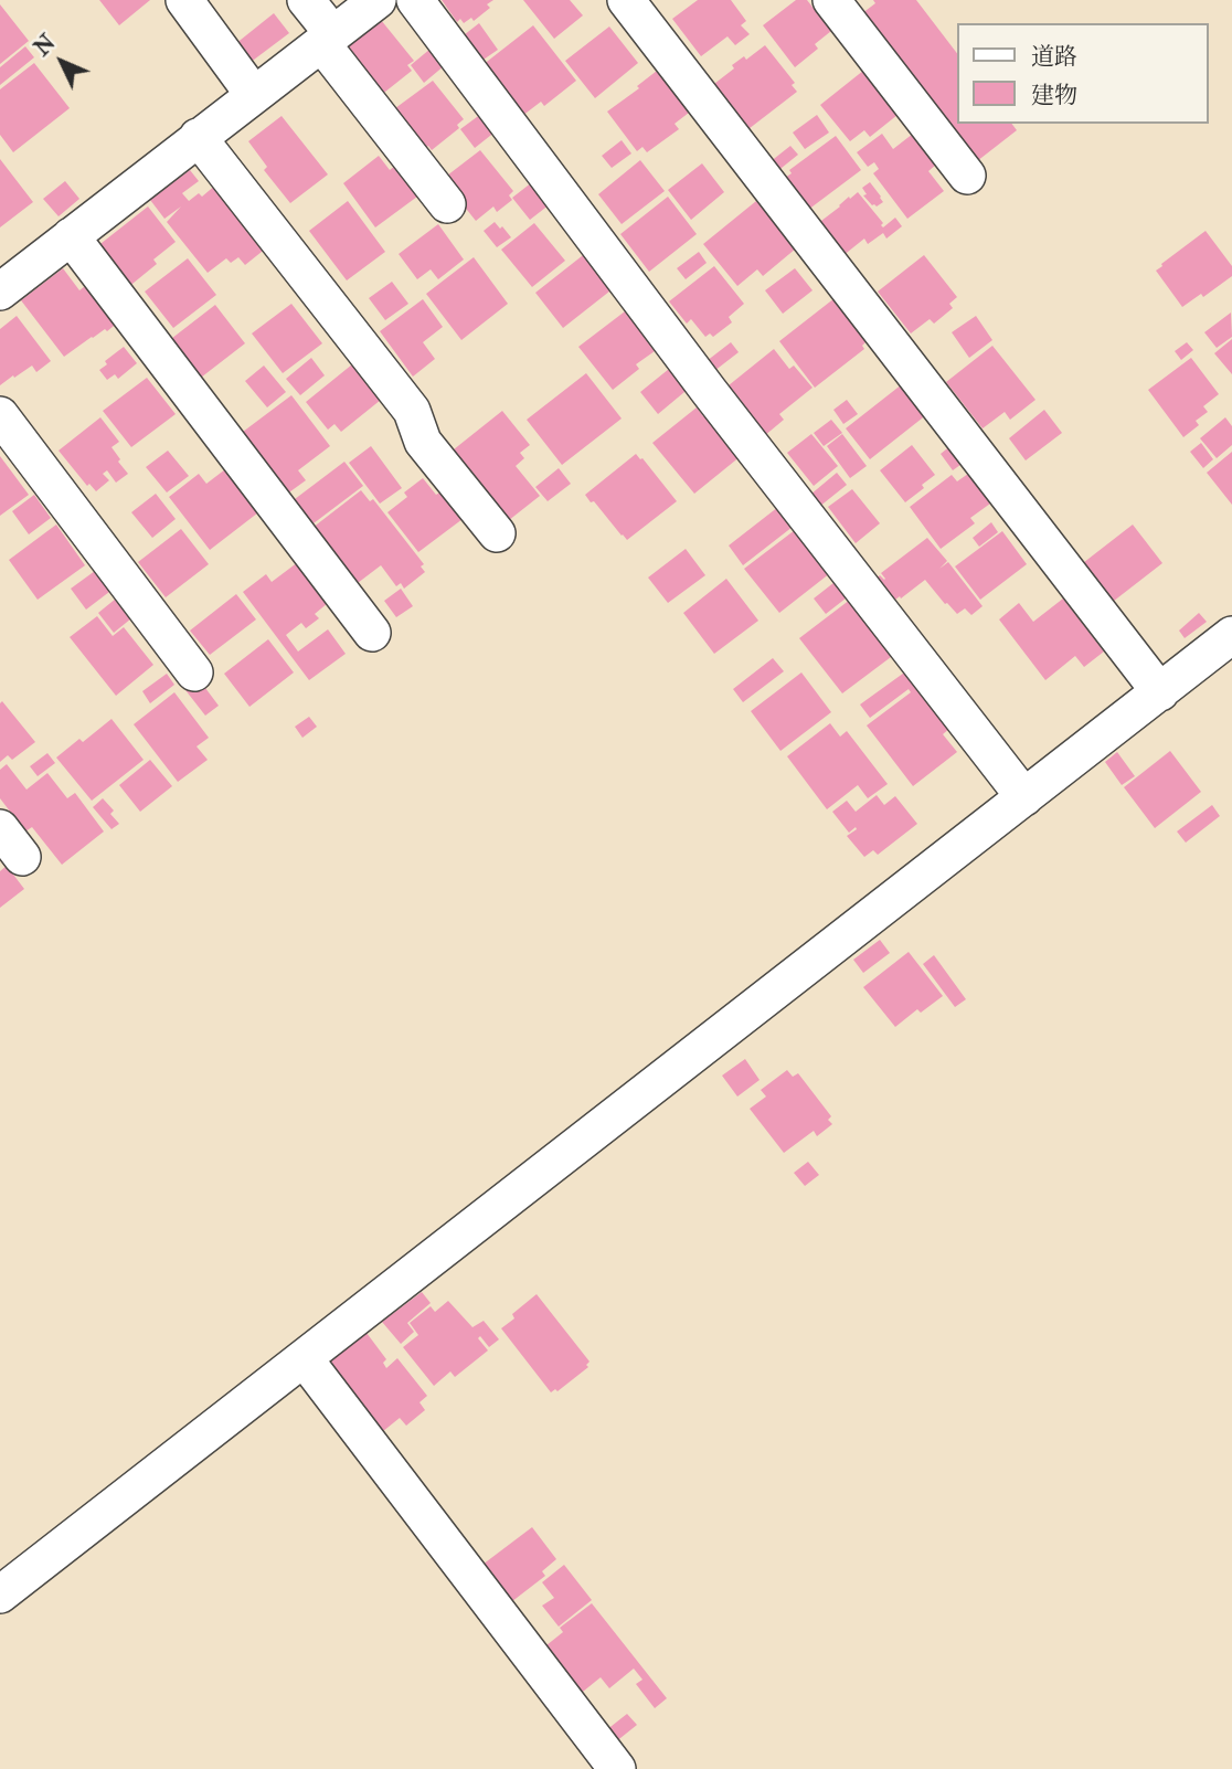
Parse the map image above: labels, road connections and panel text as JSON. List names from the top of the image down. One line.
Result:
{"legend":["道路","建物"],"north":"top left"}
